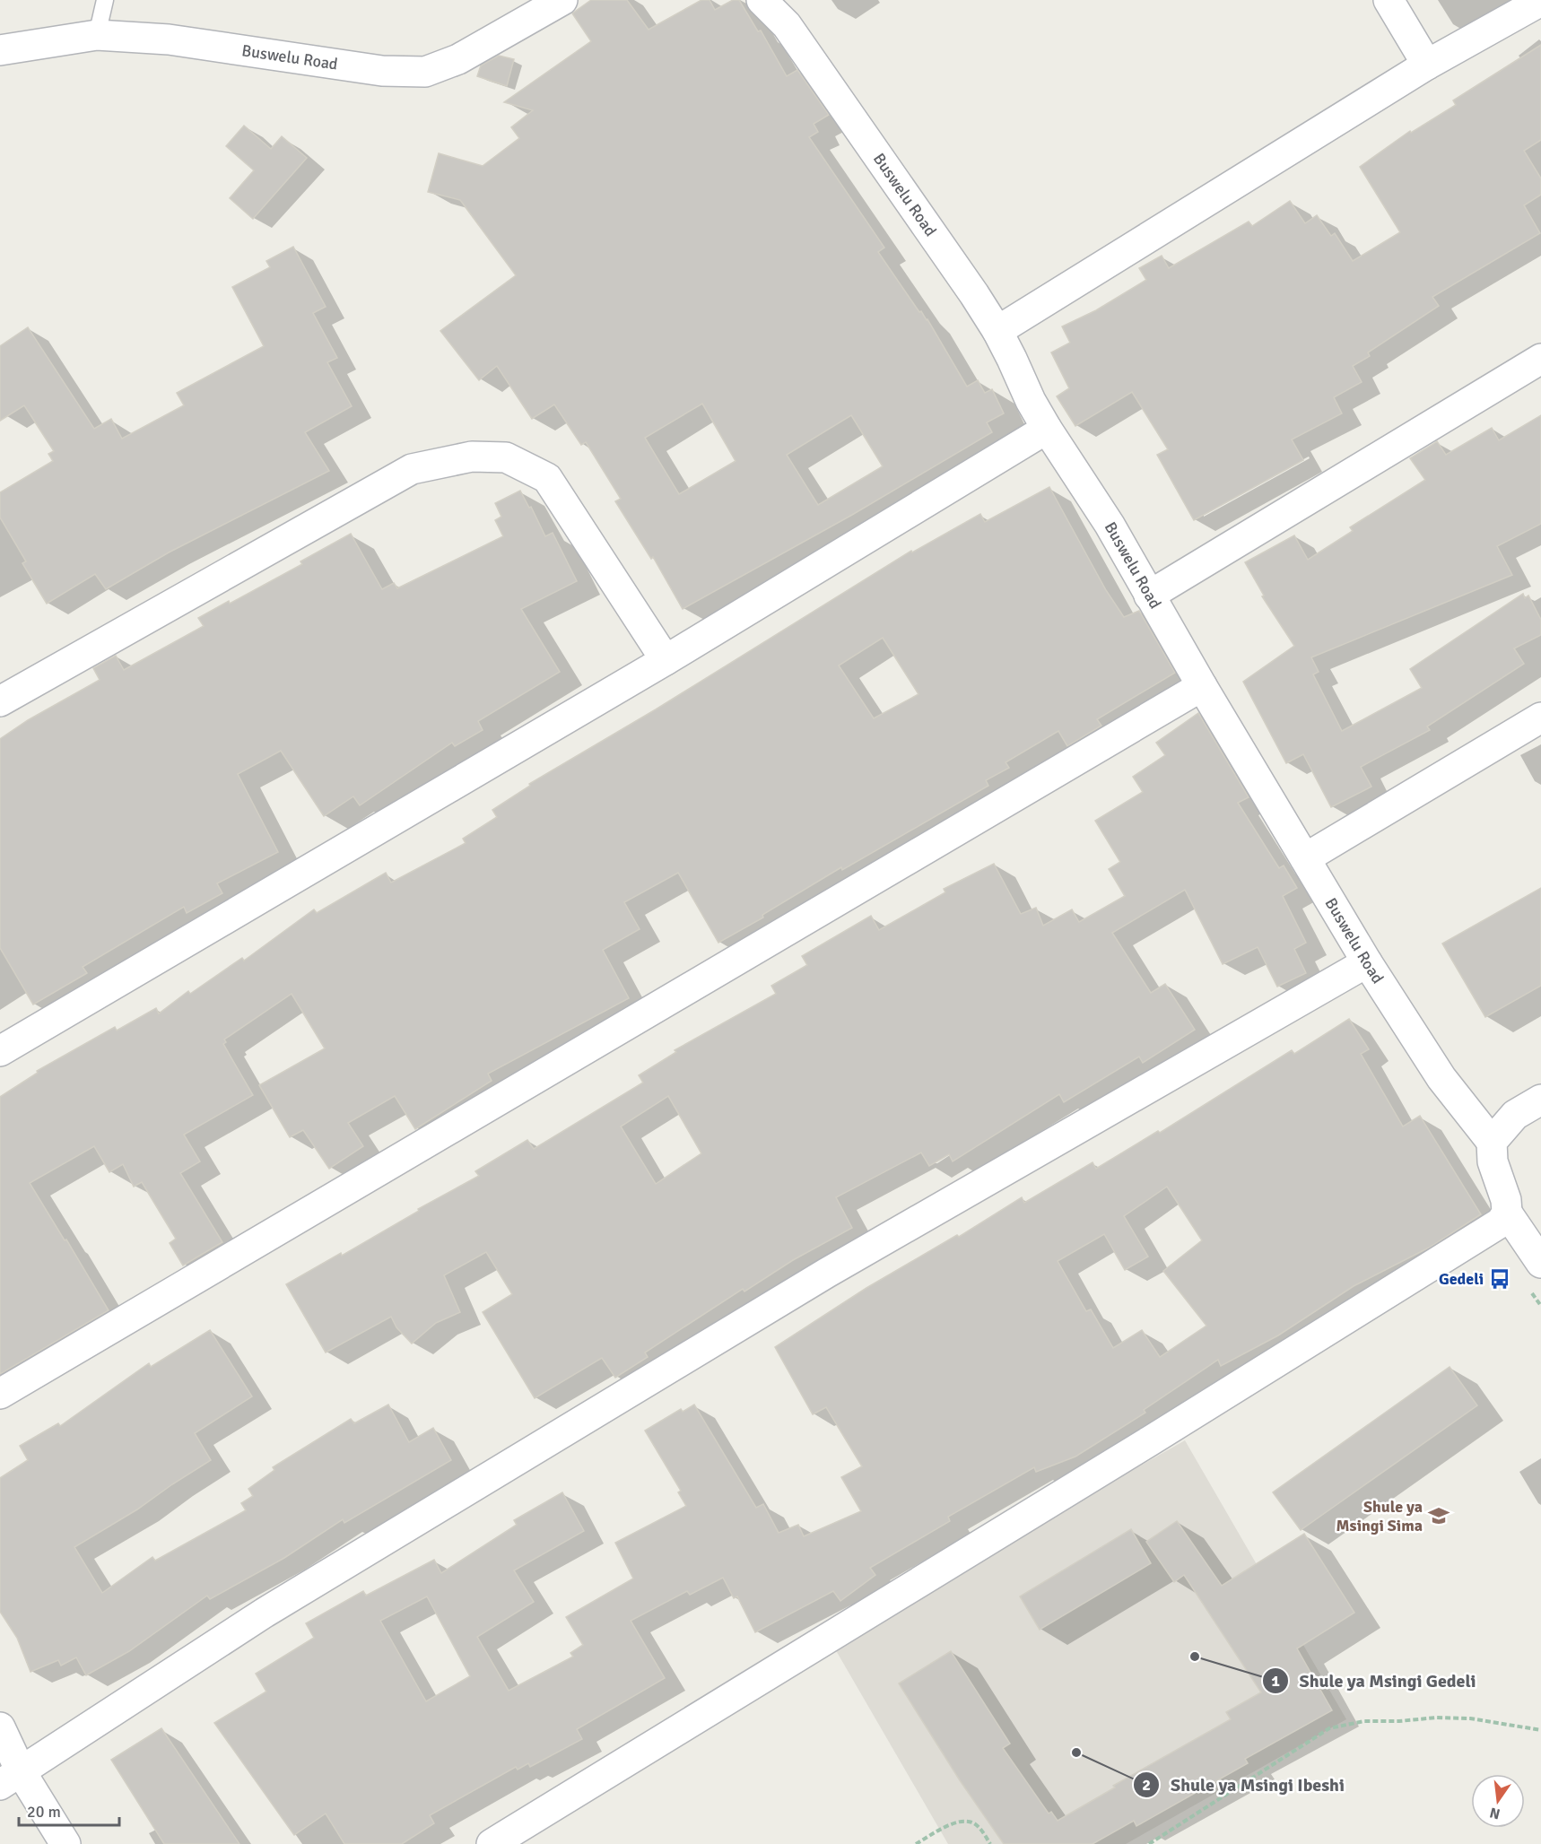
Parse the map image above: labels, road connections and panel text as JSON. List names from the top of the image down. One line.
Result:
{"streets":{"street":["Buswelu Road"]},"places":{"bus stop":["Gedeli"],"school or university":["Shule ya Msingi Sima"],"other":["Shule ya Msingi Gedeli","Shule ya Msingi Ibeshi"]},"scale_bar":"20 m","north":"bottom"}
